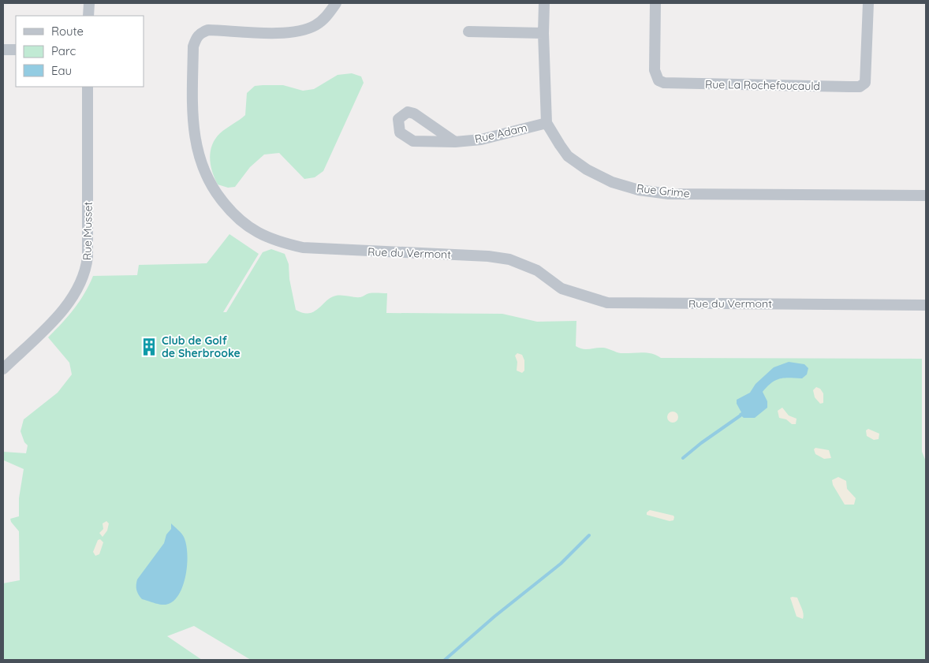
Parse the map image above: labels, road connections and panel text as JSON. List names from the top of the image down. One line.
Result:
{"streets":{"street":["Rue La Rochefoucauld","Rue Adam","Rue Grime","Rue Musset","Rue du Vermont"]},"crossings":[["Rue Adam","Rue Grime"]],"places":{"building":["Club de Golf de Sherbrooke"]},"legend":["Route","Parc","Eau"]}
